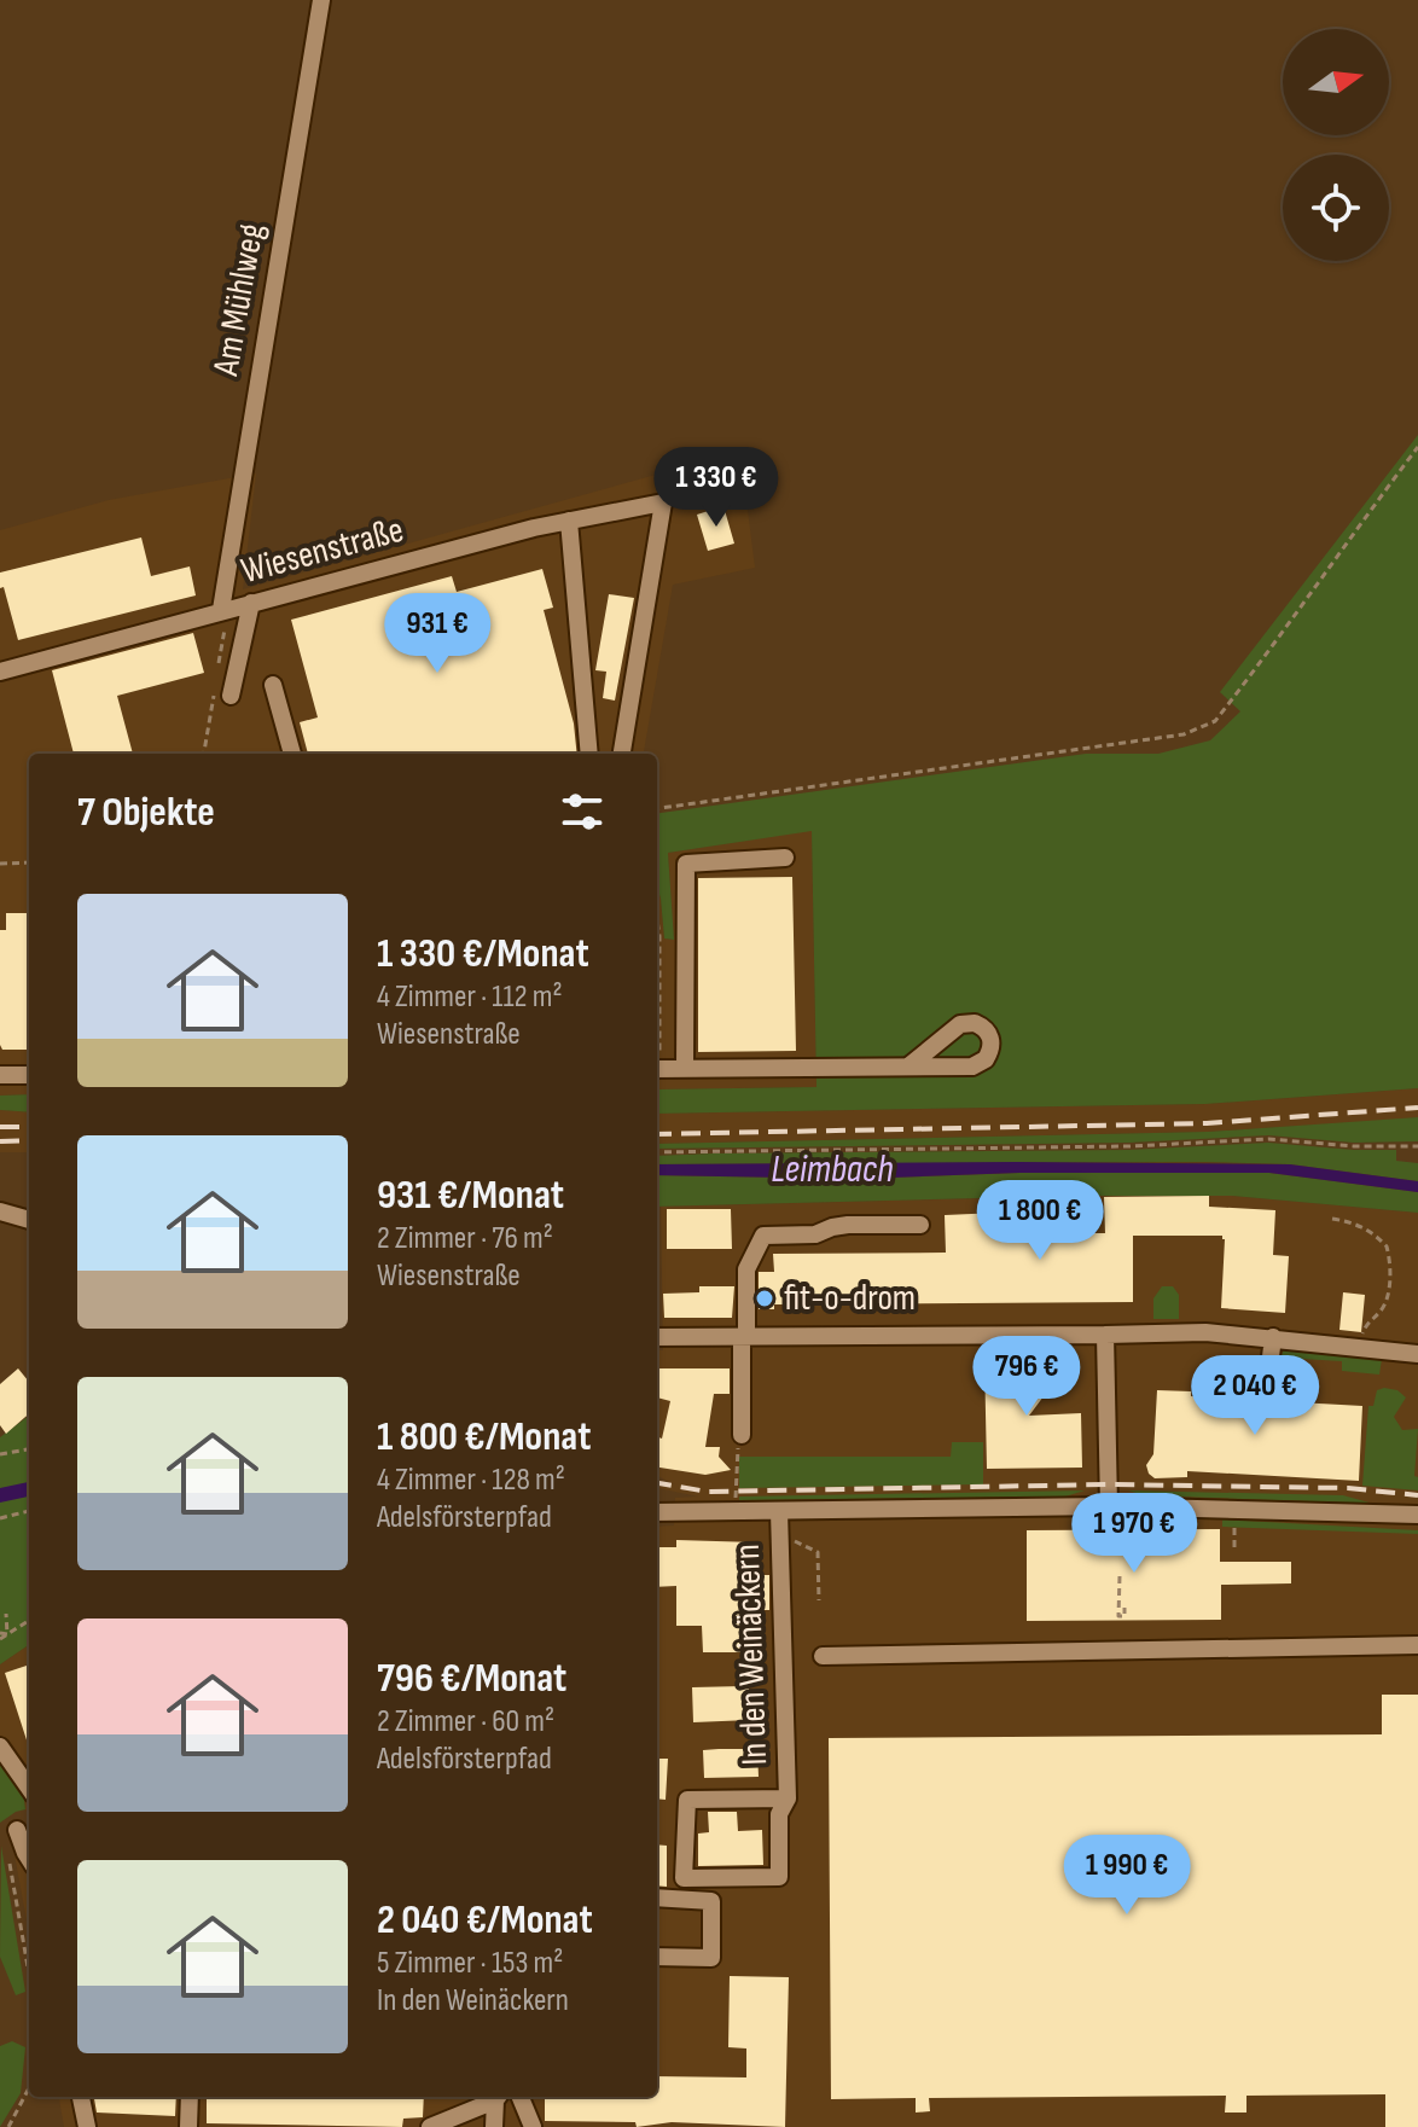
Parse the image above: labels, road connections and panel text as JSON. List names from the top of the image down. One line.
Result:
{"streets":{"street":["Am Mühlweg","Wiesenstraße","In den Weinäckern"]},"crossings":[["Am Mühlweg","Wiesenstraße"]],"water":["Leimbach"],"places":["fit-o-drom"],"north":"right","page":{"price":["1 330 €","931 €","1 800 €","796 €","2 040 €","1 970 €","1 990 €"],"heading":"7 Objekte","list":[{"name":"1 330 €/Monat","note":"4 Zimmer · 112 m² · Wiesenstraße"},{"name":"931 €/Monat","note":"2 Zimmer · 76 m² · Wiesenstraße"},{"name":"1 800 €/Monat","note":"4 Zimmer · 128 m² · Adelsförsterpfad"},{"name":"796 €/Monat","note":"2 Zimmer · 60 m² · Adelsförsterpfad"},{"name":"2 040 €/Monat","note":"5 Zimmer · 153 m² · In den Weinäckern"}]}}
